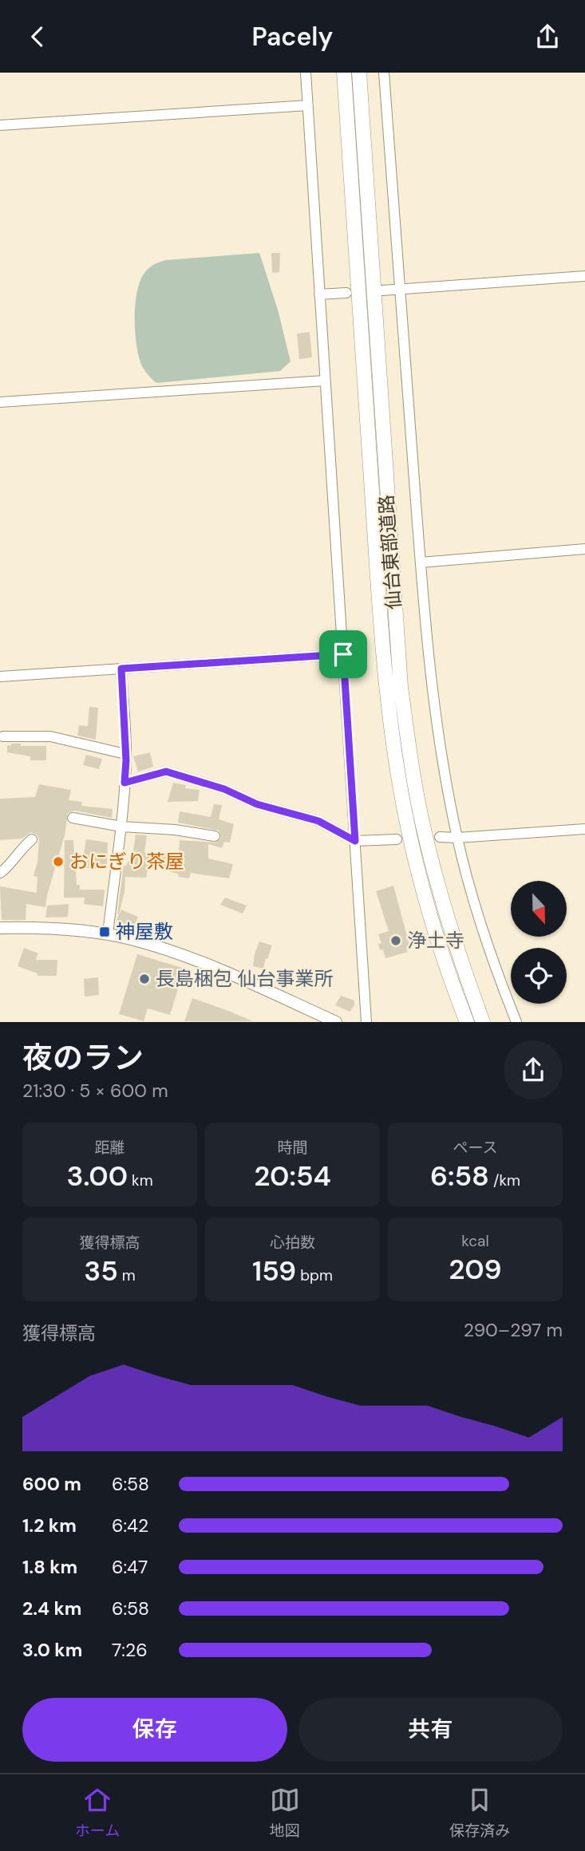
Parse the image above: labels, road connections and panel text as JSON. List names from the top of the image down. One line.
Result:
{"streets":{"highway":["仙台東部道路"]},"places":{"other":["おにぎり茶屋","浄土寺","長島梱包 仙台事業所"],"transit":["神屋敷"]},"north":"bottom","page":{"header":"Pacely","heading":["夜のラン","21:30 · 5 × 600 m"],"stats":[["距離","3.00 km"],["時間","20:54"],["ペース","6:58 /km"],["獲得標高","35 m"],["心拍数","159 bpm"],["kcal","209"]],"chart":["獲得標高","290–297 m"],"list":[{"name":"600 m","note":"6:58"},{"name":"1.2 km","note":"6:42"},{"name":"1.8 km","note":"6:47"},{"name":"2.4 km","note":"6:58"},{"name":"3.0 km","note":"7:26"}],"buttons":["保存","共有"],"tabs":["ホーム","地図","保存済み"]}}
